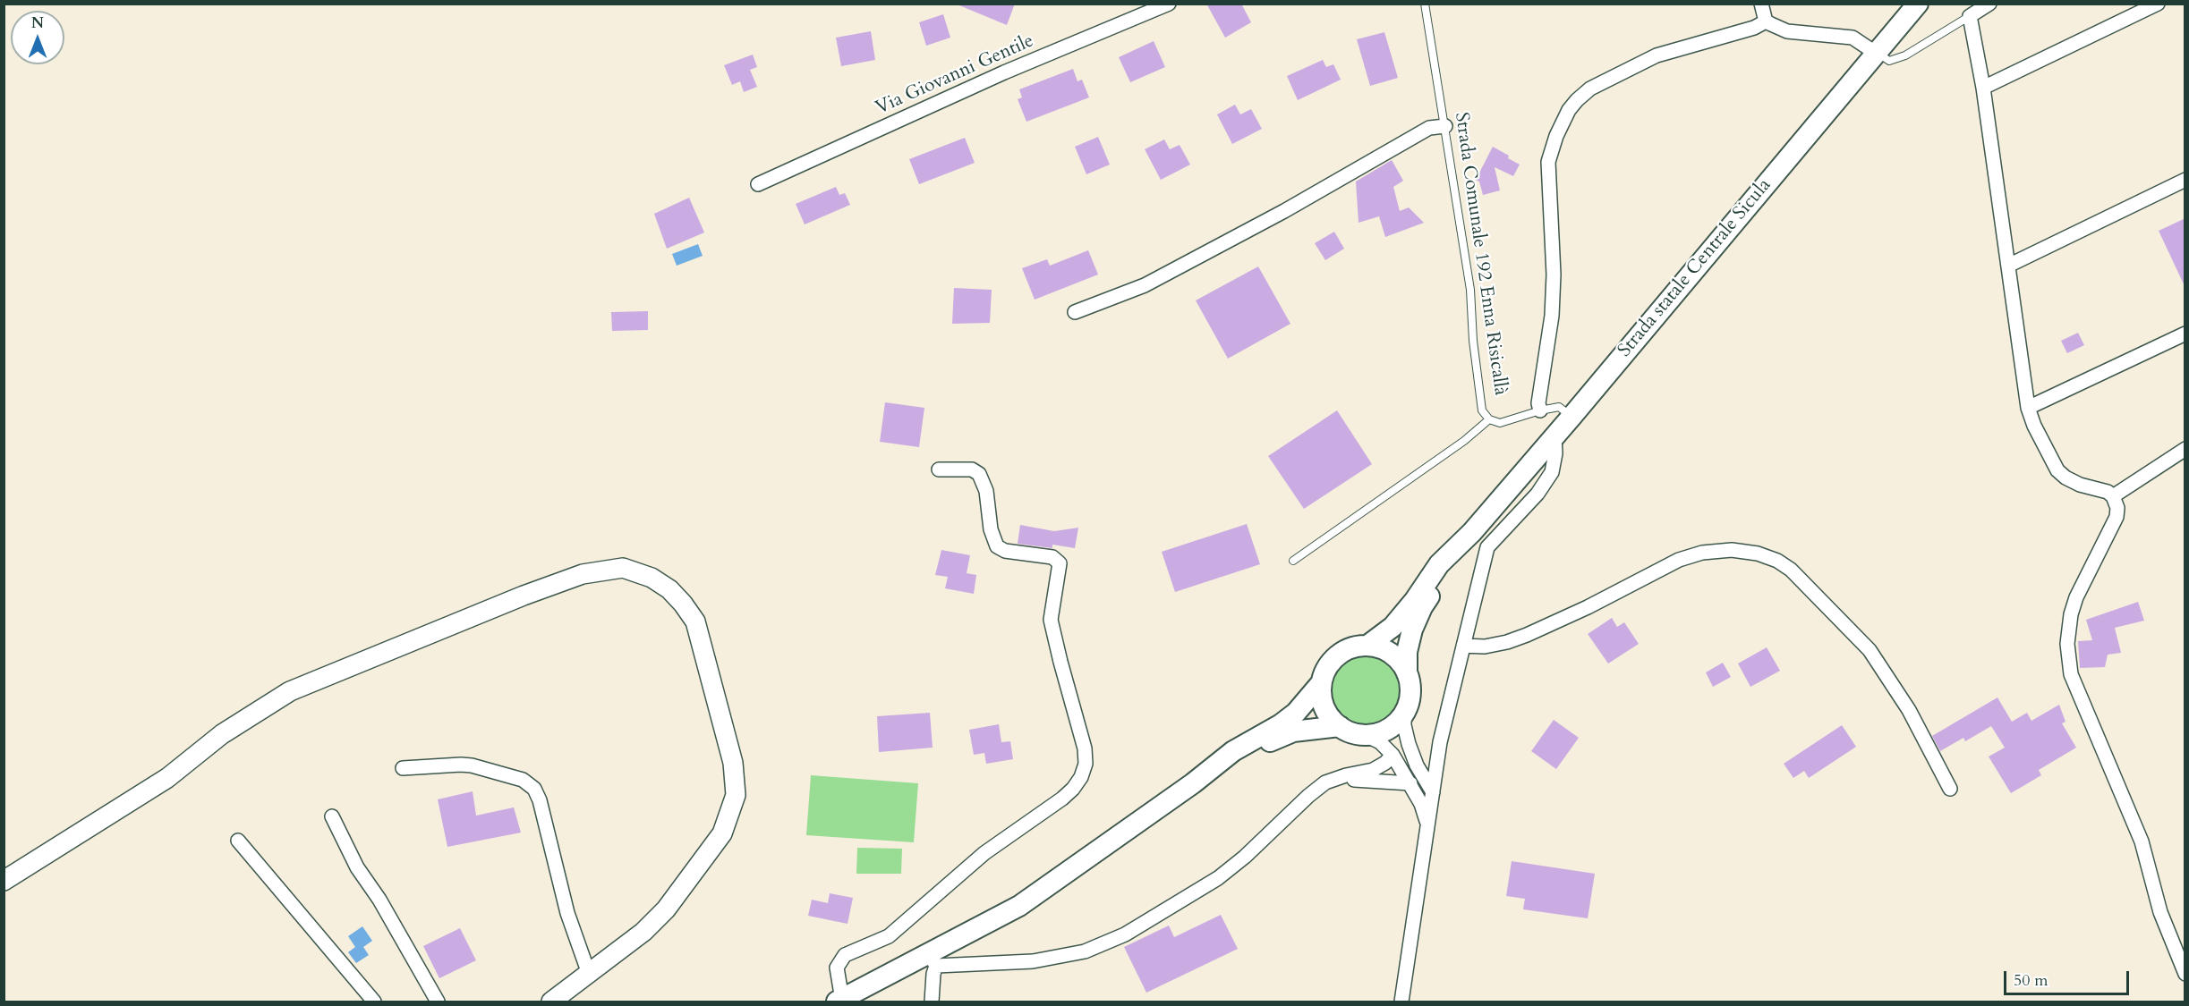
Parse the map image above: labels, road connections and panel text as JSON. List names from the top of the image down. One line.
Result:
{"streets":{"main road":["Strada statale Centrale Sicula"],"street":["Via Giovanni Gentile"],"lane":["Strada Comunale 192 Enna Risicallà"]},"crossings":[["Strada Comunale 192 Enna Risicallà","Strada statale Centrale Sicula"]],"scale_bar":"50 m","north":"top"}
